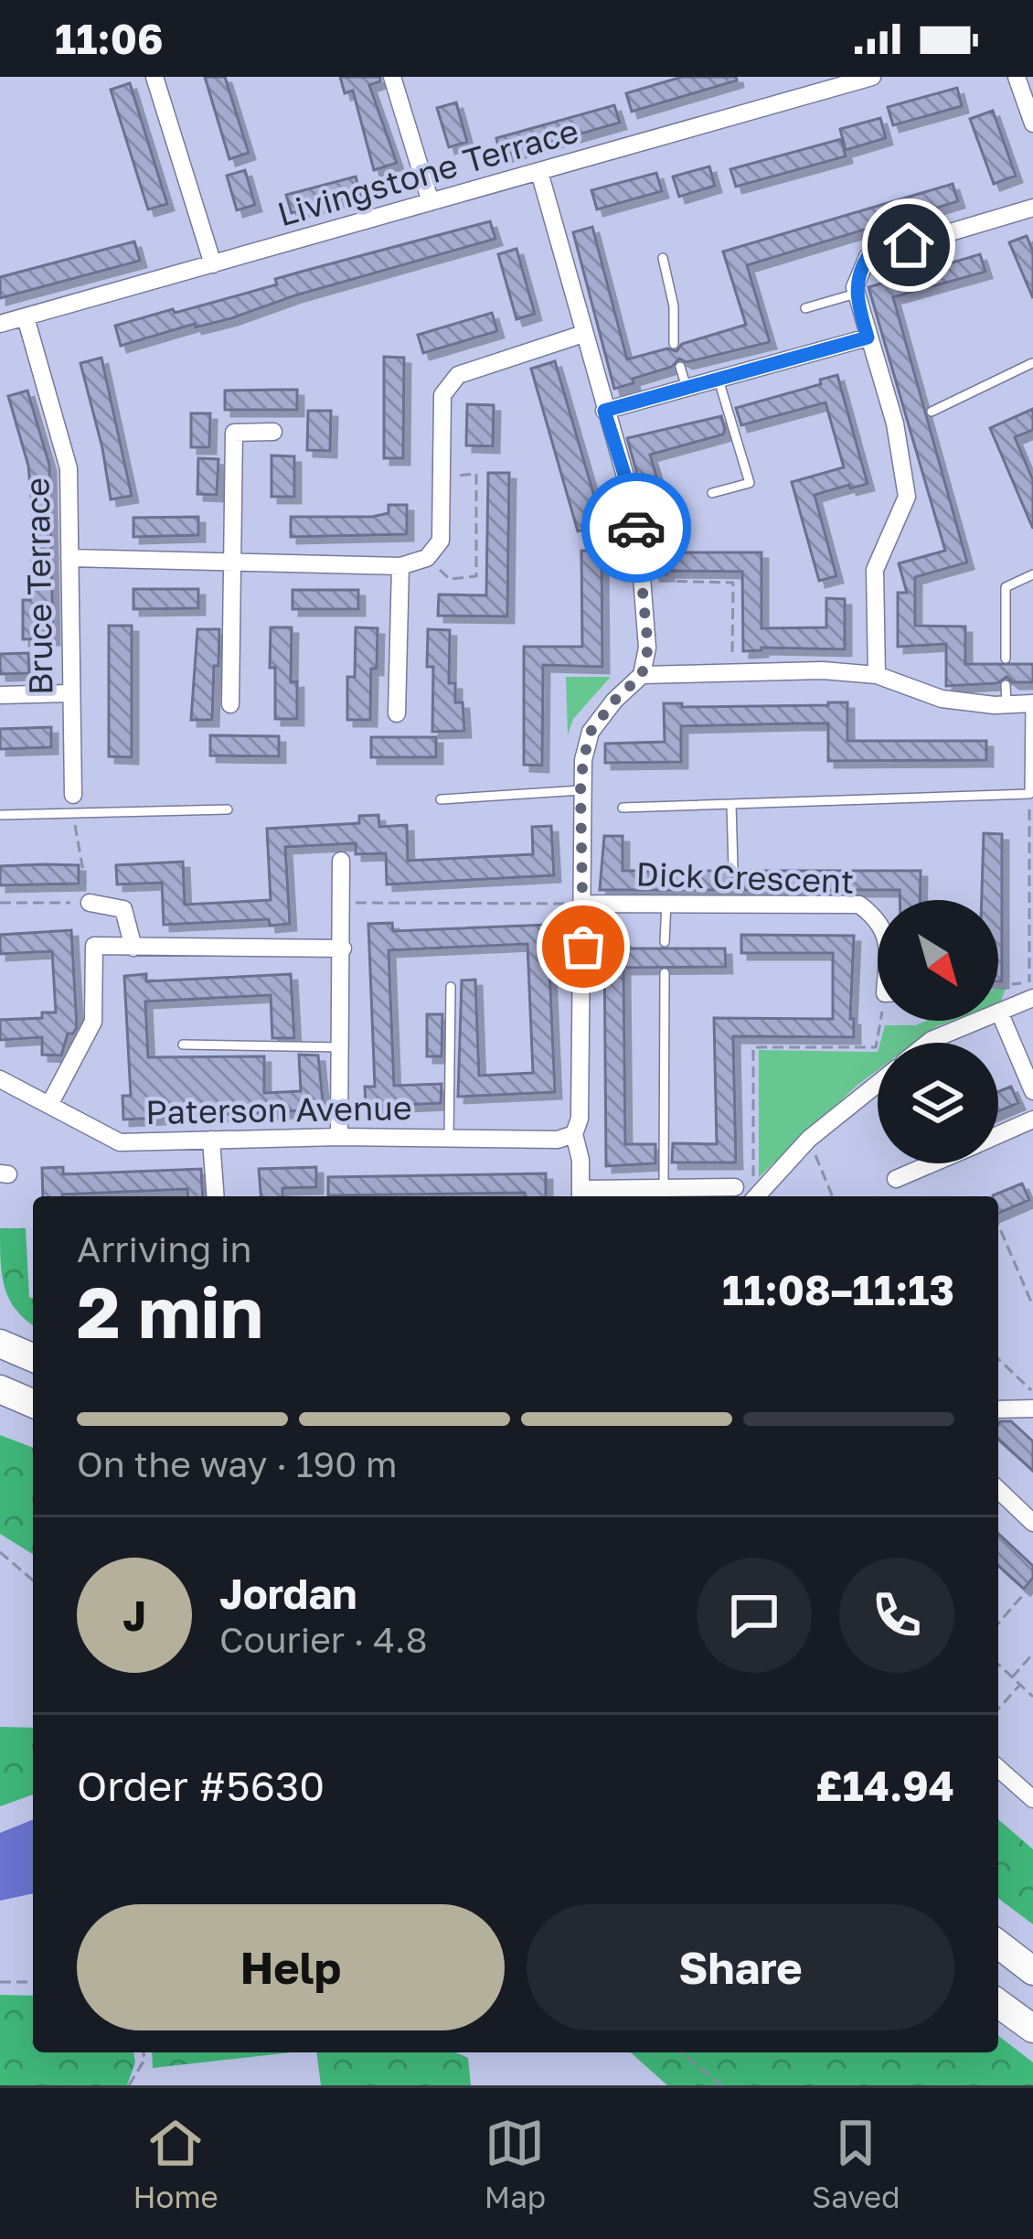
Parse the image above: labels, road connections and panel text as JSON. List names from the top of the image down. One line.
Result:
{"streets":{"street":["Livingstone Terrace","Bruce Terrace","Dick Crescent","Paterson Avenue"]},"crossings":[["Livingstone Terrace","Bruce Terrace"]],"north":"bottom right","page":{"status":"11:06","heading":["2 min","Arriving in","11:08–11:13"],"panel":["Jordan","Courier · 4.8","Order #5630","£14.94"],"bar":"On the way · 190 m","round":"J","buttons":["Help","Share"],"tabs":["Home","Map","Saved"]}}
